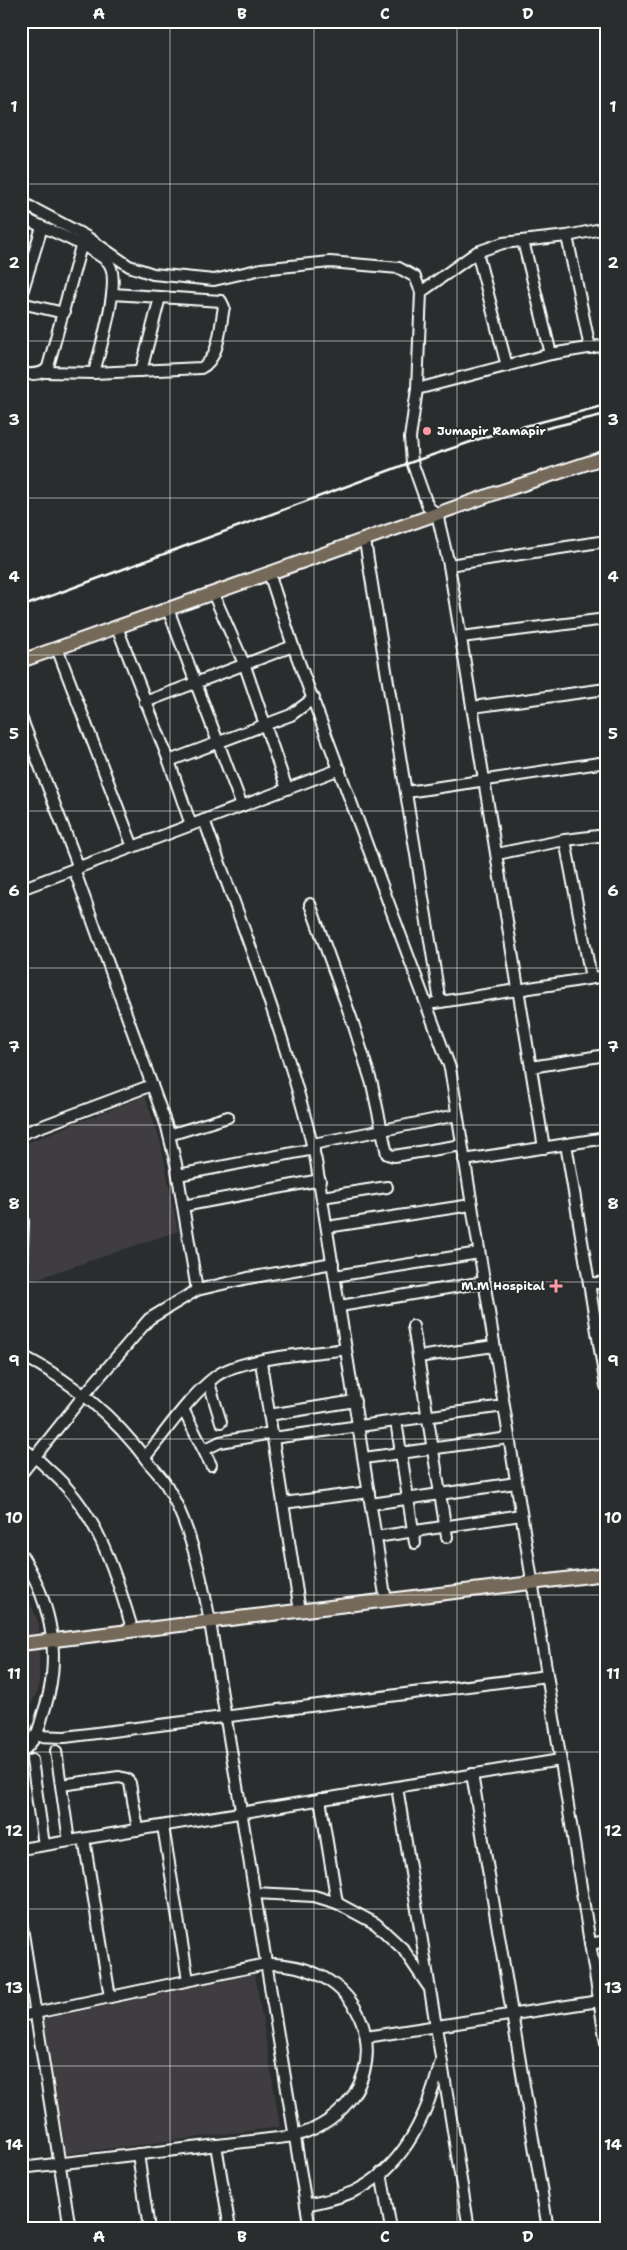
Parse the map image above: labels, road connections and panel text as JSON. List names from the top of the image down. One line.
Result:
{"places":{"other":["Jumapir Ramapir"],"health":["M.M Hospital"]},"grid":{"columns":["A","B","C","D"],"rows":["1","2","3","4","5","6","7","8","9","10","11","12","13","14"]}}
